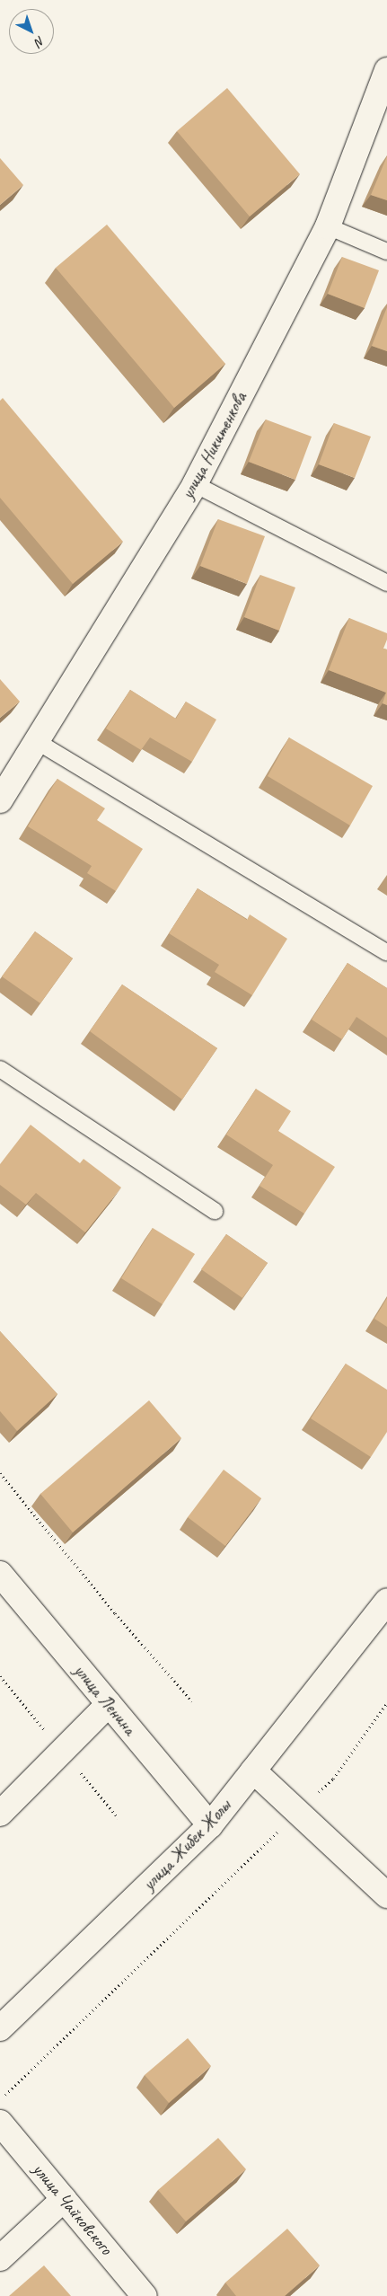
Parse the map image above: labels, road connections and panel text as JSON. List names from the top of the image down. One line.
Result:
{"streets":{"street":["улица Никитенкова","улица Ленина","улица Жибек Жолы","улица Чайковского"]},"crossings":[["улица Ленина","улица Жибек Жолы"]],"north":"bottom right"}
